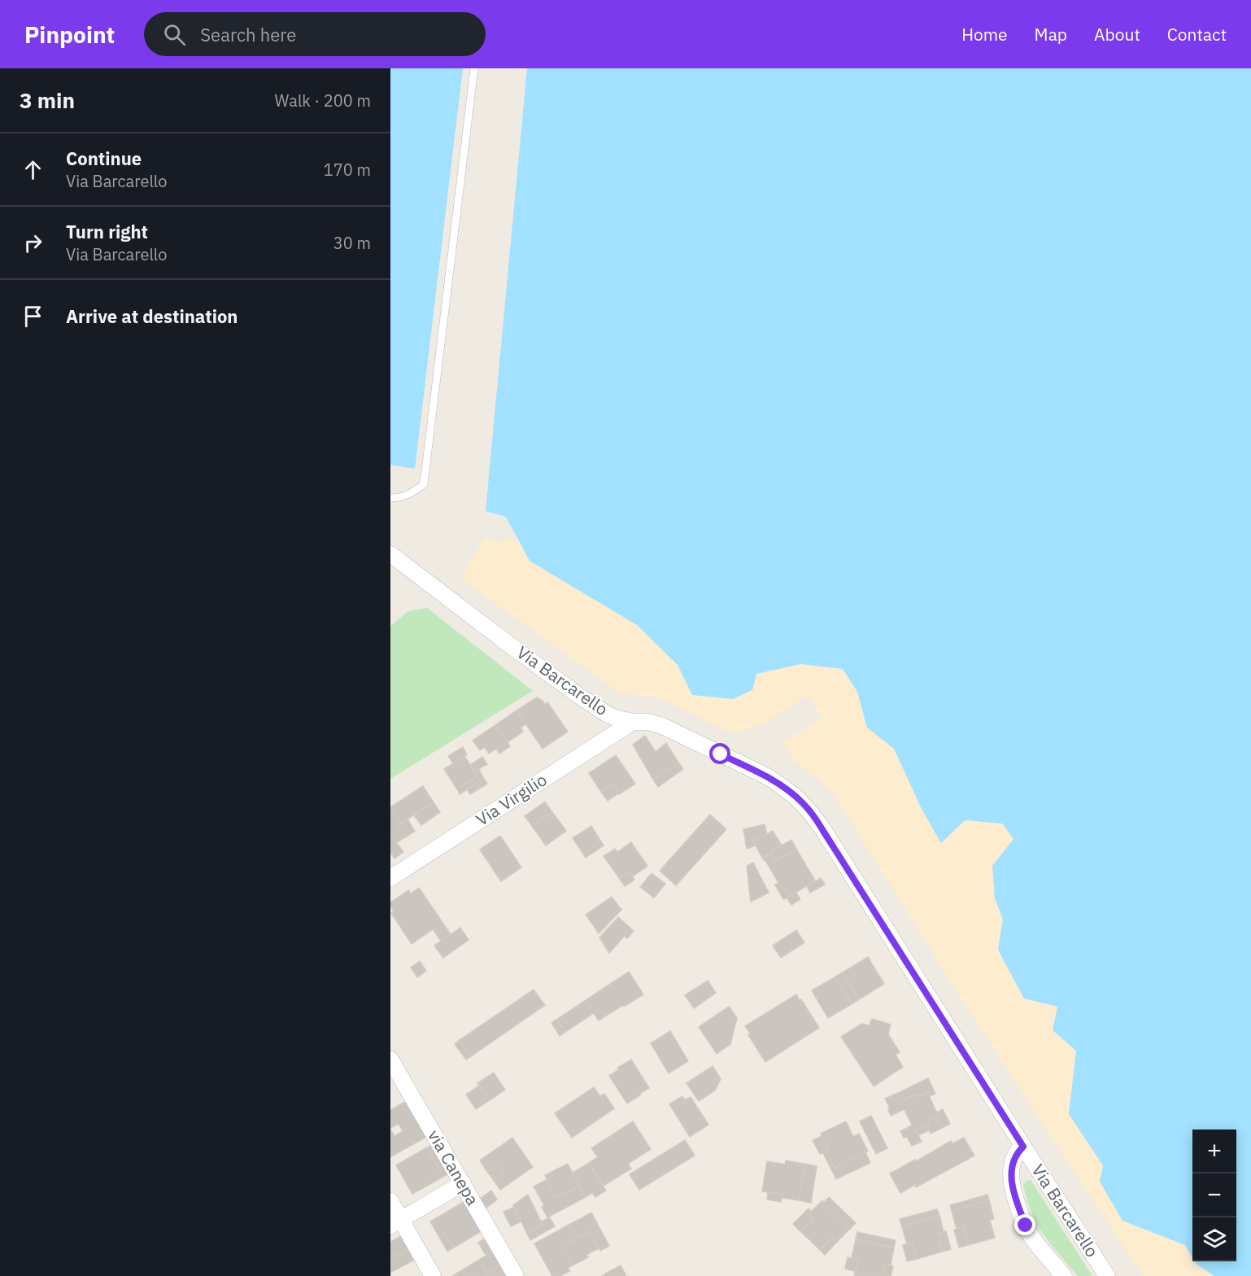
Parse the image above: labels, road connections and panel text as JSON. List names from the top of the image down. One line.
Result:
{"streets":{"street":["Via Barcarello","Via Virgilio","via Canepa"]},"crossings":[["Via Barcarello","Via Virgilio"]],"page":{"header":"Pinpoint","search":"Search here","nav":["Home","Map","About","Contact"],"heading":["3 min","Walk · 200 m"],"list":[["Continue","Via Barcarello","170 m"],["Turn right","Via Barcarello","30 m"],"Arrive at destination"],"map_buttons":["+","−"]}}
